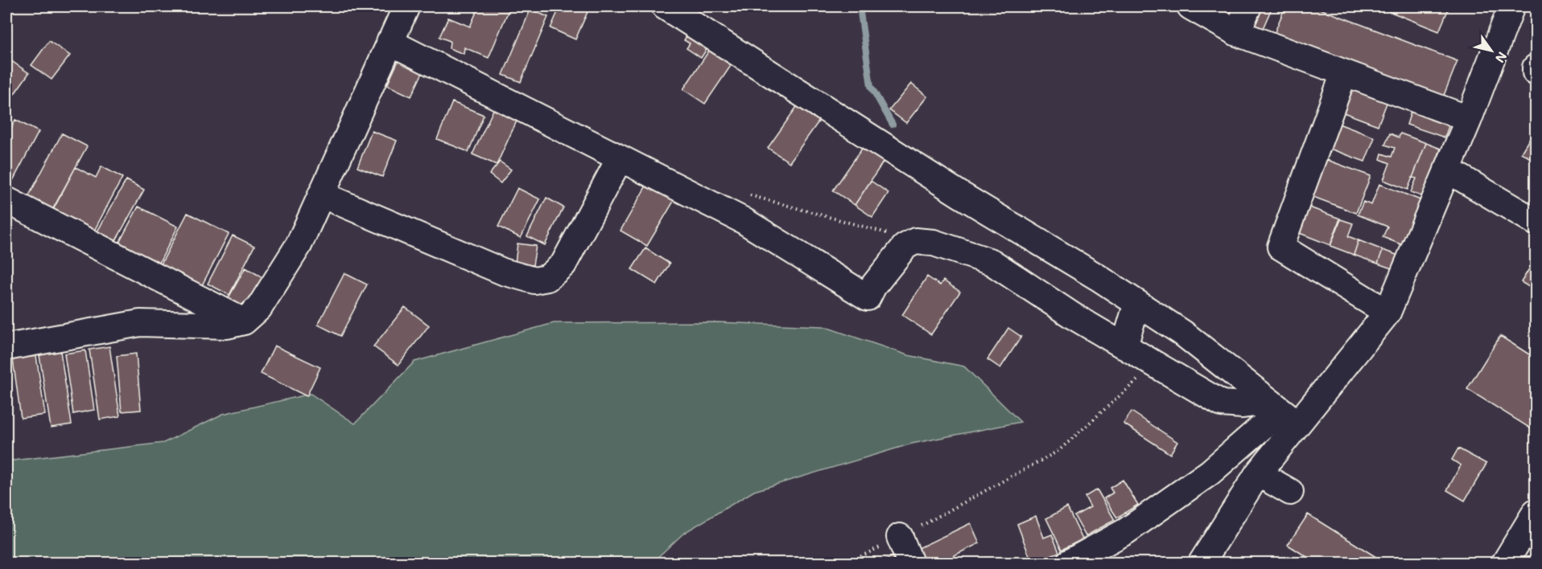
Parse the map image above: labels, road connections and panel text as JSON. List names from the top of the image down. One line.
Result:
{"north":"bottom right"}
